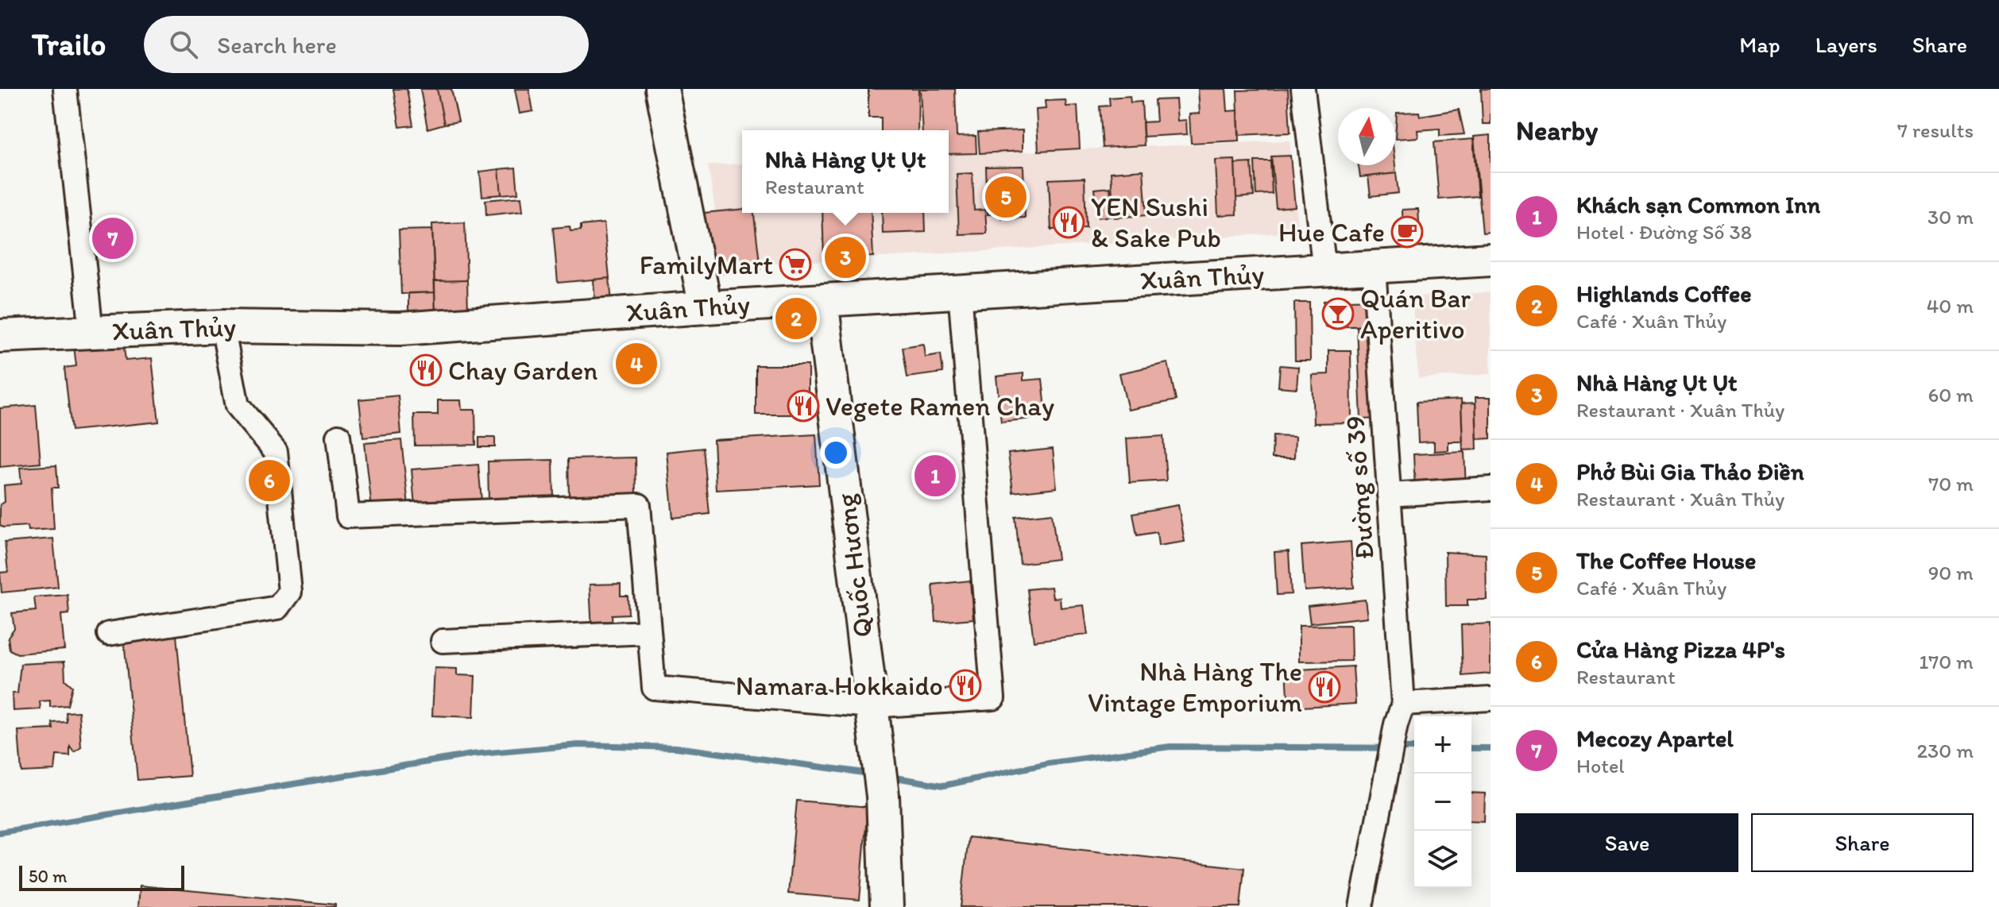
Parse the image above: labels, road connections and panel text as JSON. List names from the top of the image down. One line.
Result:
{"streets":{"street":["Xuân Thủy","Đường số 39","Quốc Hương"]},"crossings":[["Xuân Thủy","Đường số 39"],["Xuân Thủy","Quốc Hương"]],"places":{"restaurant":["YEN Sushi & Sake Pub","Chay Garden","Vegete Ramen Chay","Namara Hokkaido","Nhà Hàng The Vintage Emporium"],"cafe":["Hue Cafe"],"supermarket":["FamilyMart"],"bar":["Quán Bar Aperitivo"]},"scale_bar":"50 m","north":"top","page":{"header":"Trailo","search":"Search here","nav":["Map","Layers","Share"],"heading":["Nearby","7 results"],"popup":["Nhà Hàng Ụt Ụt","Restaurant"],"list":[{"mark":"1","name":"Khách sạn Common Inn","note":"Hotel · Đường Số 38","value":"30 m"},{"mark":"2","name":"Highlands Coffee","note":"Café · Xuân Thủy","value":"40 m"},{"mark":"3","name":"Nhà Hàng Ụt Ụt","note":"Restaurant · Xuân Thủy","value":"60 m"},{"mark":"4","name":"Phở Bùi Gia Thảo Điền","note":"Restaurant · Xuân Thủy","value":"70 m"},{"mark":"5","name":"The Coffee House","note":"Café · Xuân Thủy","value":"90 m"},{"mark":"6","name":"Cửa Hàng Pizza 4P's","note":"Restaurant","value":"170 m"},{"mark":"7","name":"Mecozy Apartel","note":"Hotel","value":"230 m"}],"pins":["5","7","3","2","4","1","6"],"map_buttons":["+","−"],"buttons":["Save","Share"],"scale":"50 m"}}
